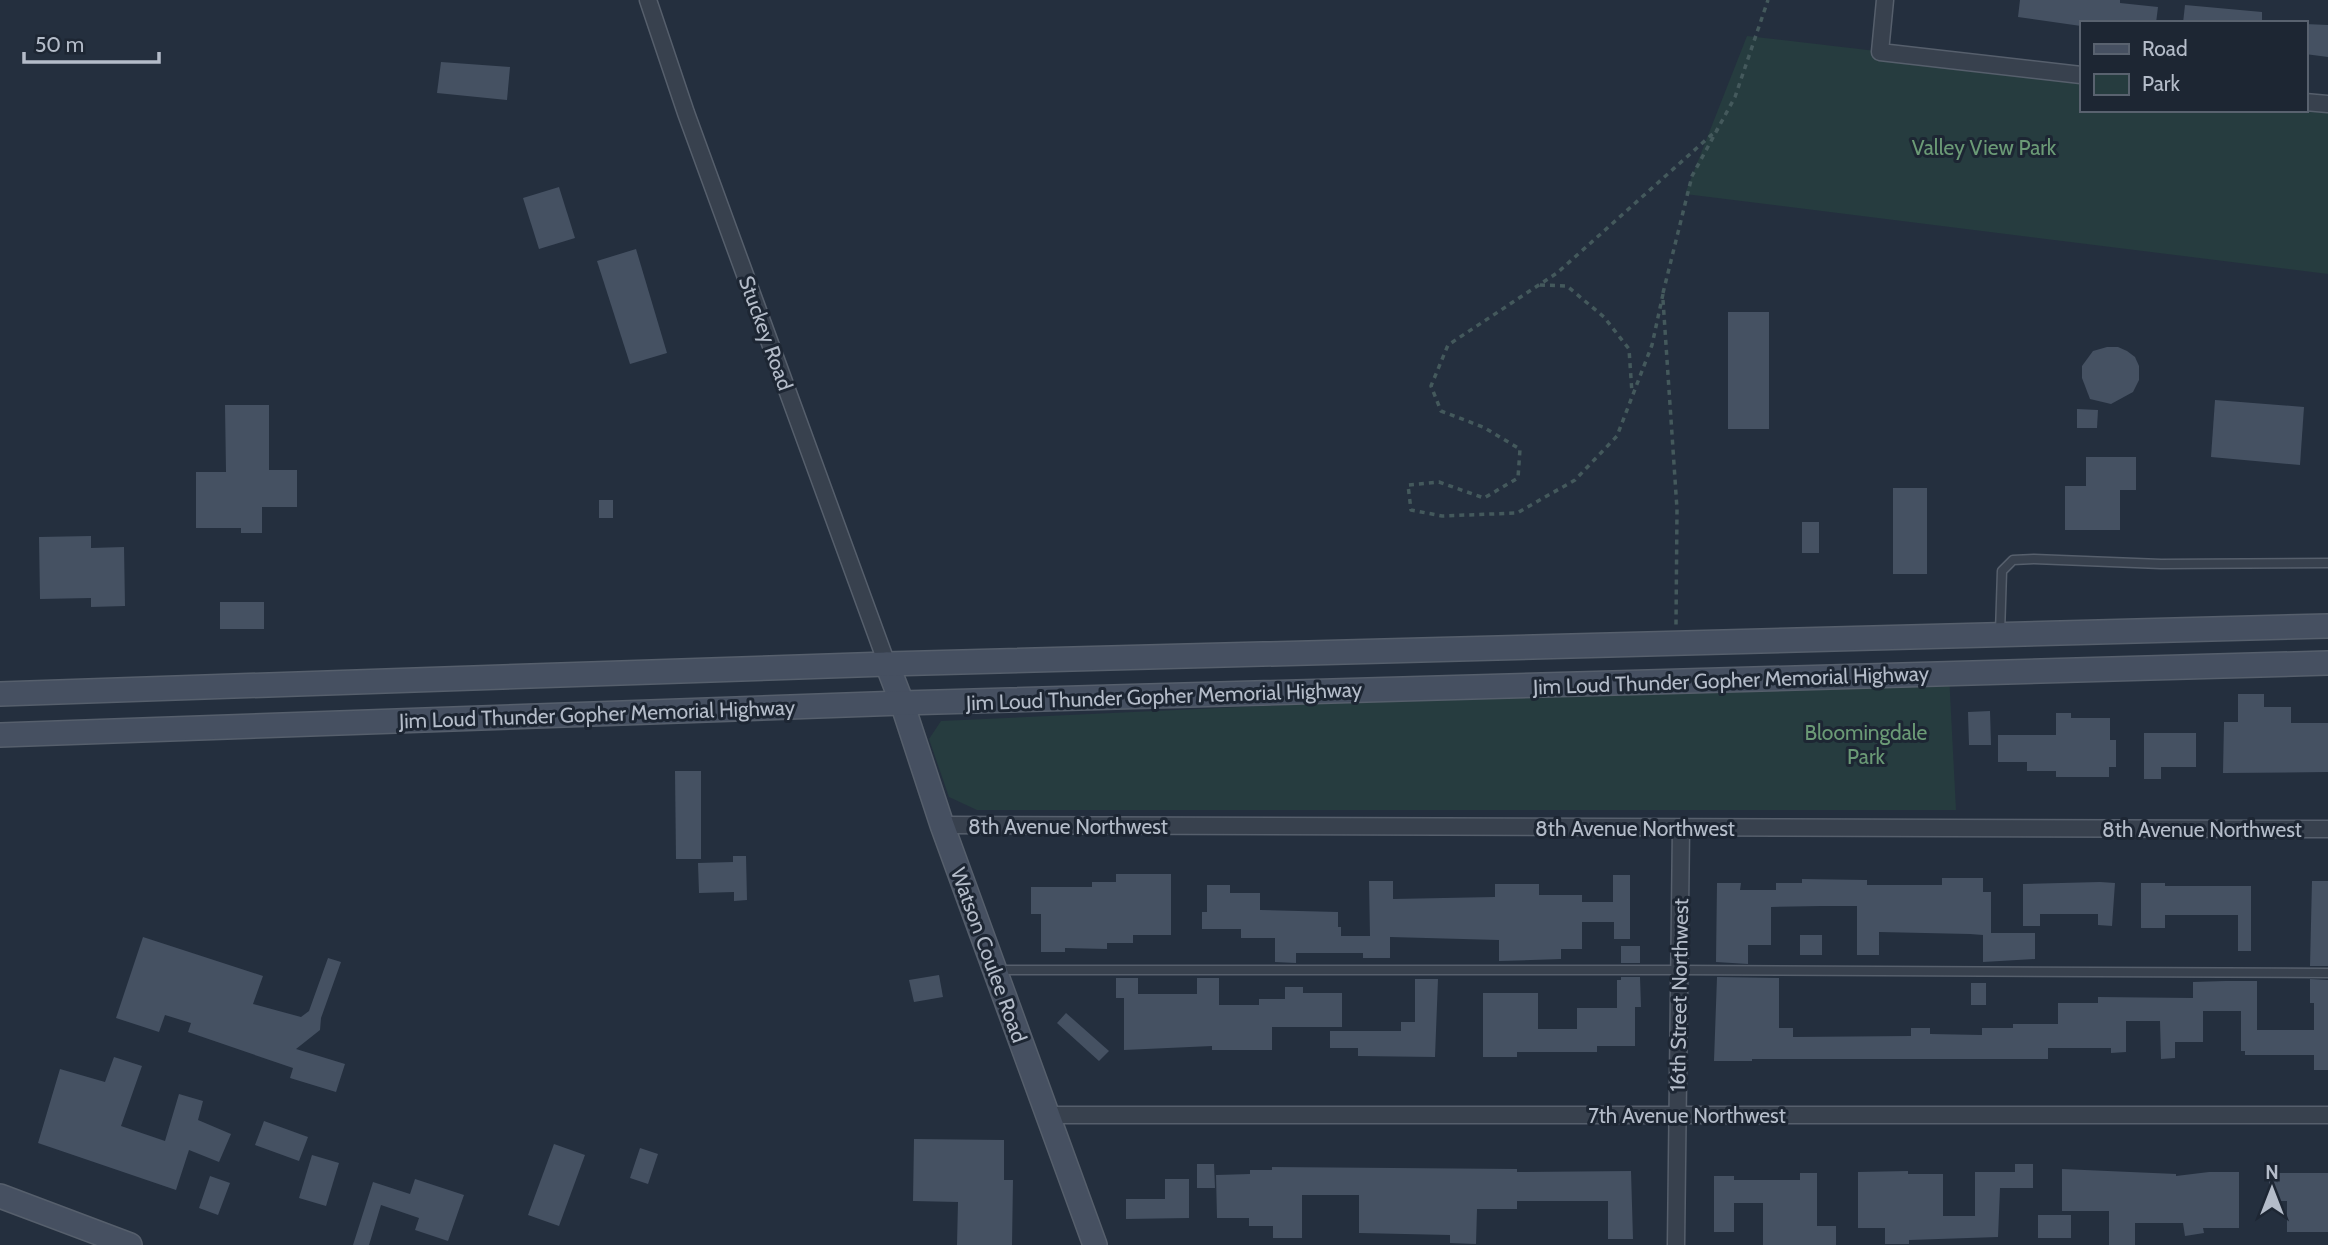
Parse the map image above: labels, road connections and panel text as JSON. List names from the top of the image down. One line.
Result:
{"streets":{"main road":["Jim Loud Thunder Gopher Memorial Highway","Watson Coulee Road"],"street":["Stuckey Road","8th Avenue Northwest","16th Street Northwest","7th Avenue Northwest"]},"crossings":[["Stuckey Road","Jim Loud Thunder Gopher Memorial Highway"],["Stuckey Road","Watson Coulee Road"],["Jim Loud Thunder Gopher Memorial Highway","Watson Coulee Road"],["8th Avenue Northwest","Watson Coulee Road"],["8th Avenue Northwest","16th Street Northwest"],["Watson Coulee Road","7th Avenue Northwest"],["16th Street Northwest","7th Avenue Northwest"]],"parks":["Valley View Park","Bloomingdale Park"],"legend":["Road","Park"],"scale_bar":"50 m","north":"top"}
